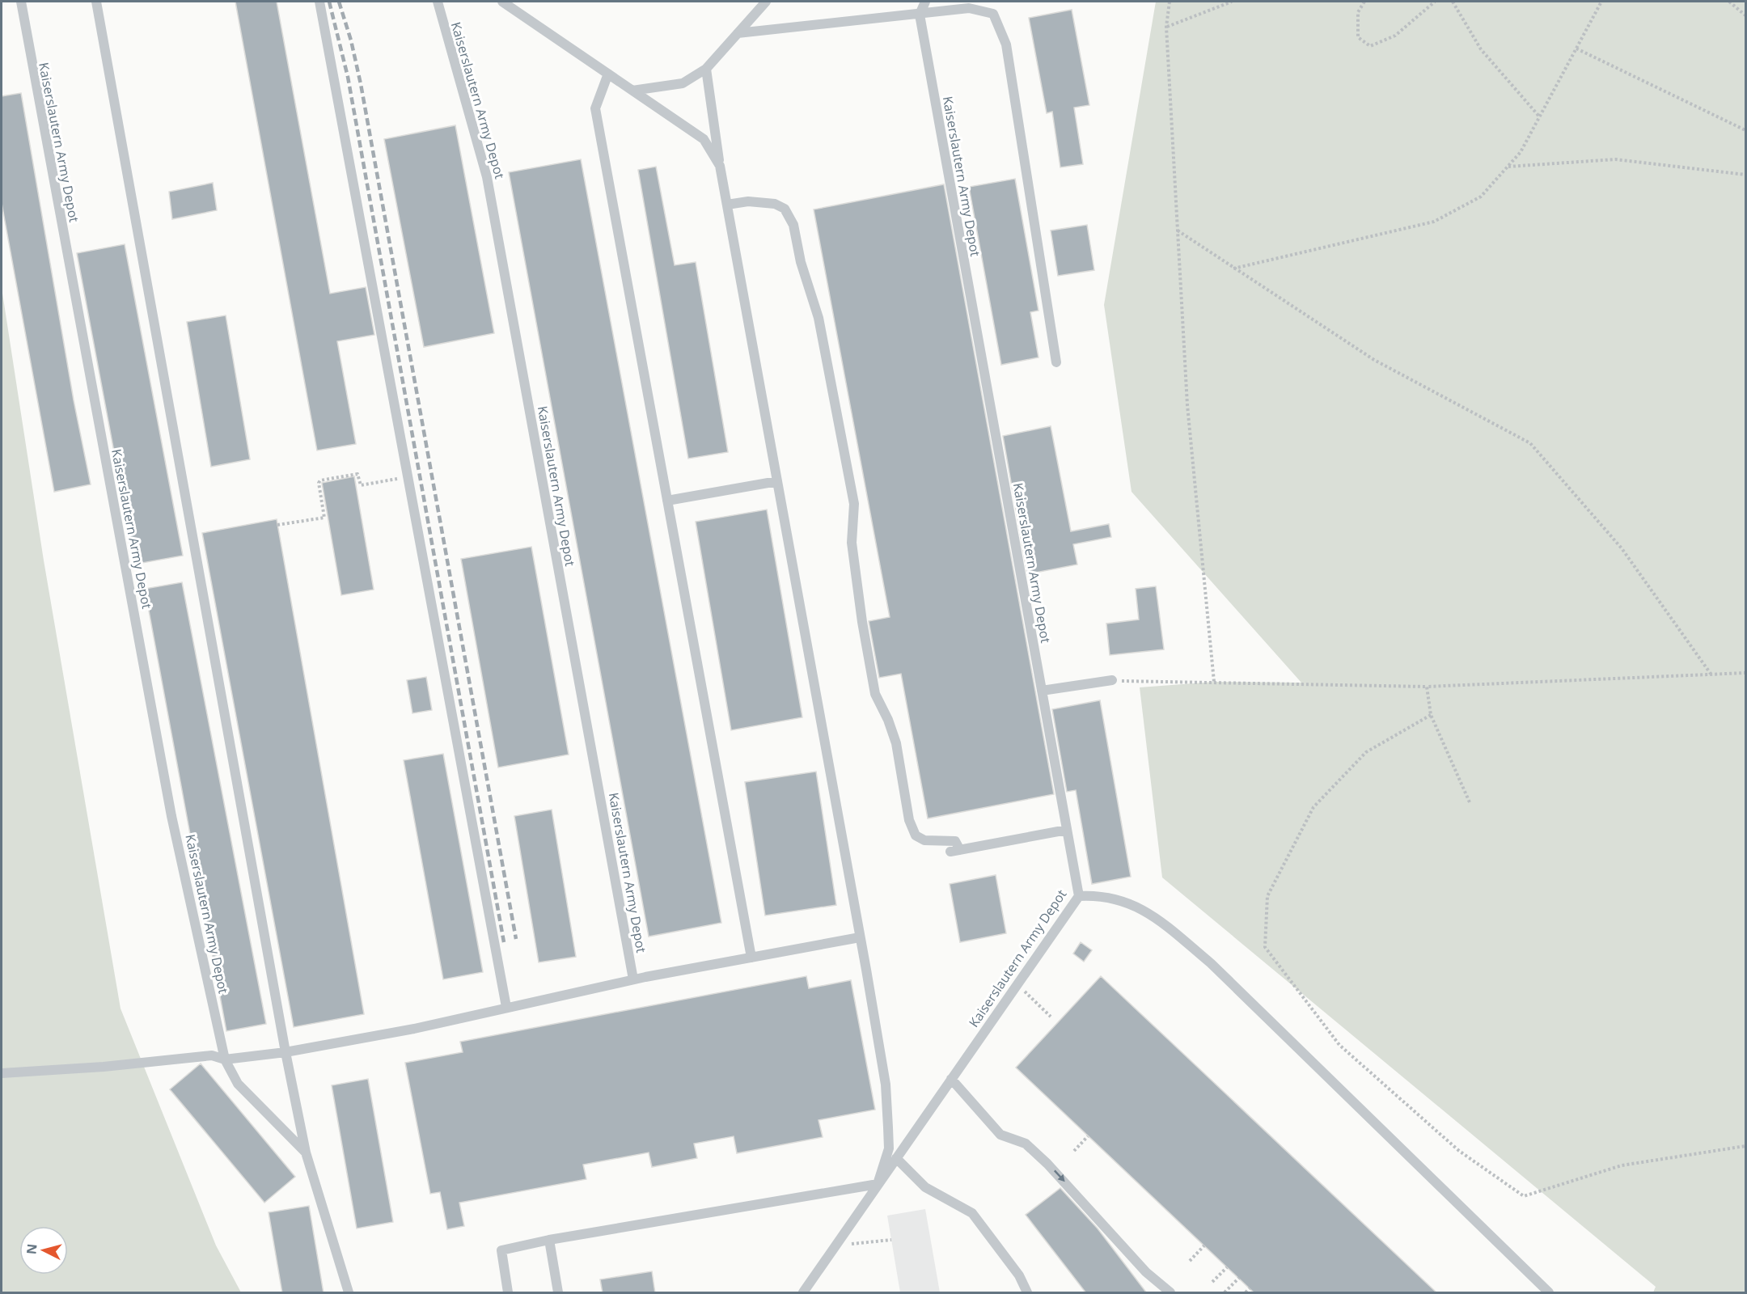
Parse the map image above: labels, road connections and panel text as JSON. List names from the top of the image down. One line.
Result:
{"streets":{"lane":["Kaiserslautern Army Depot"]},"north":"left"}
